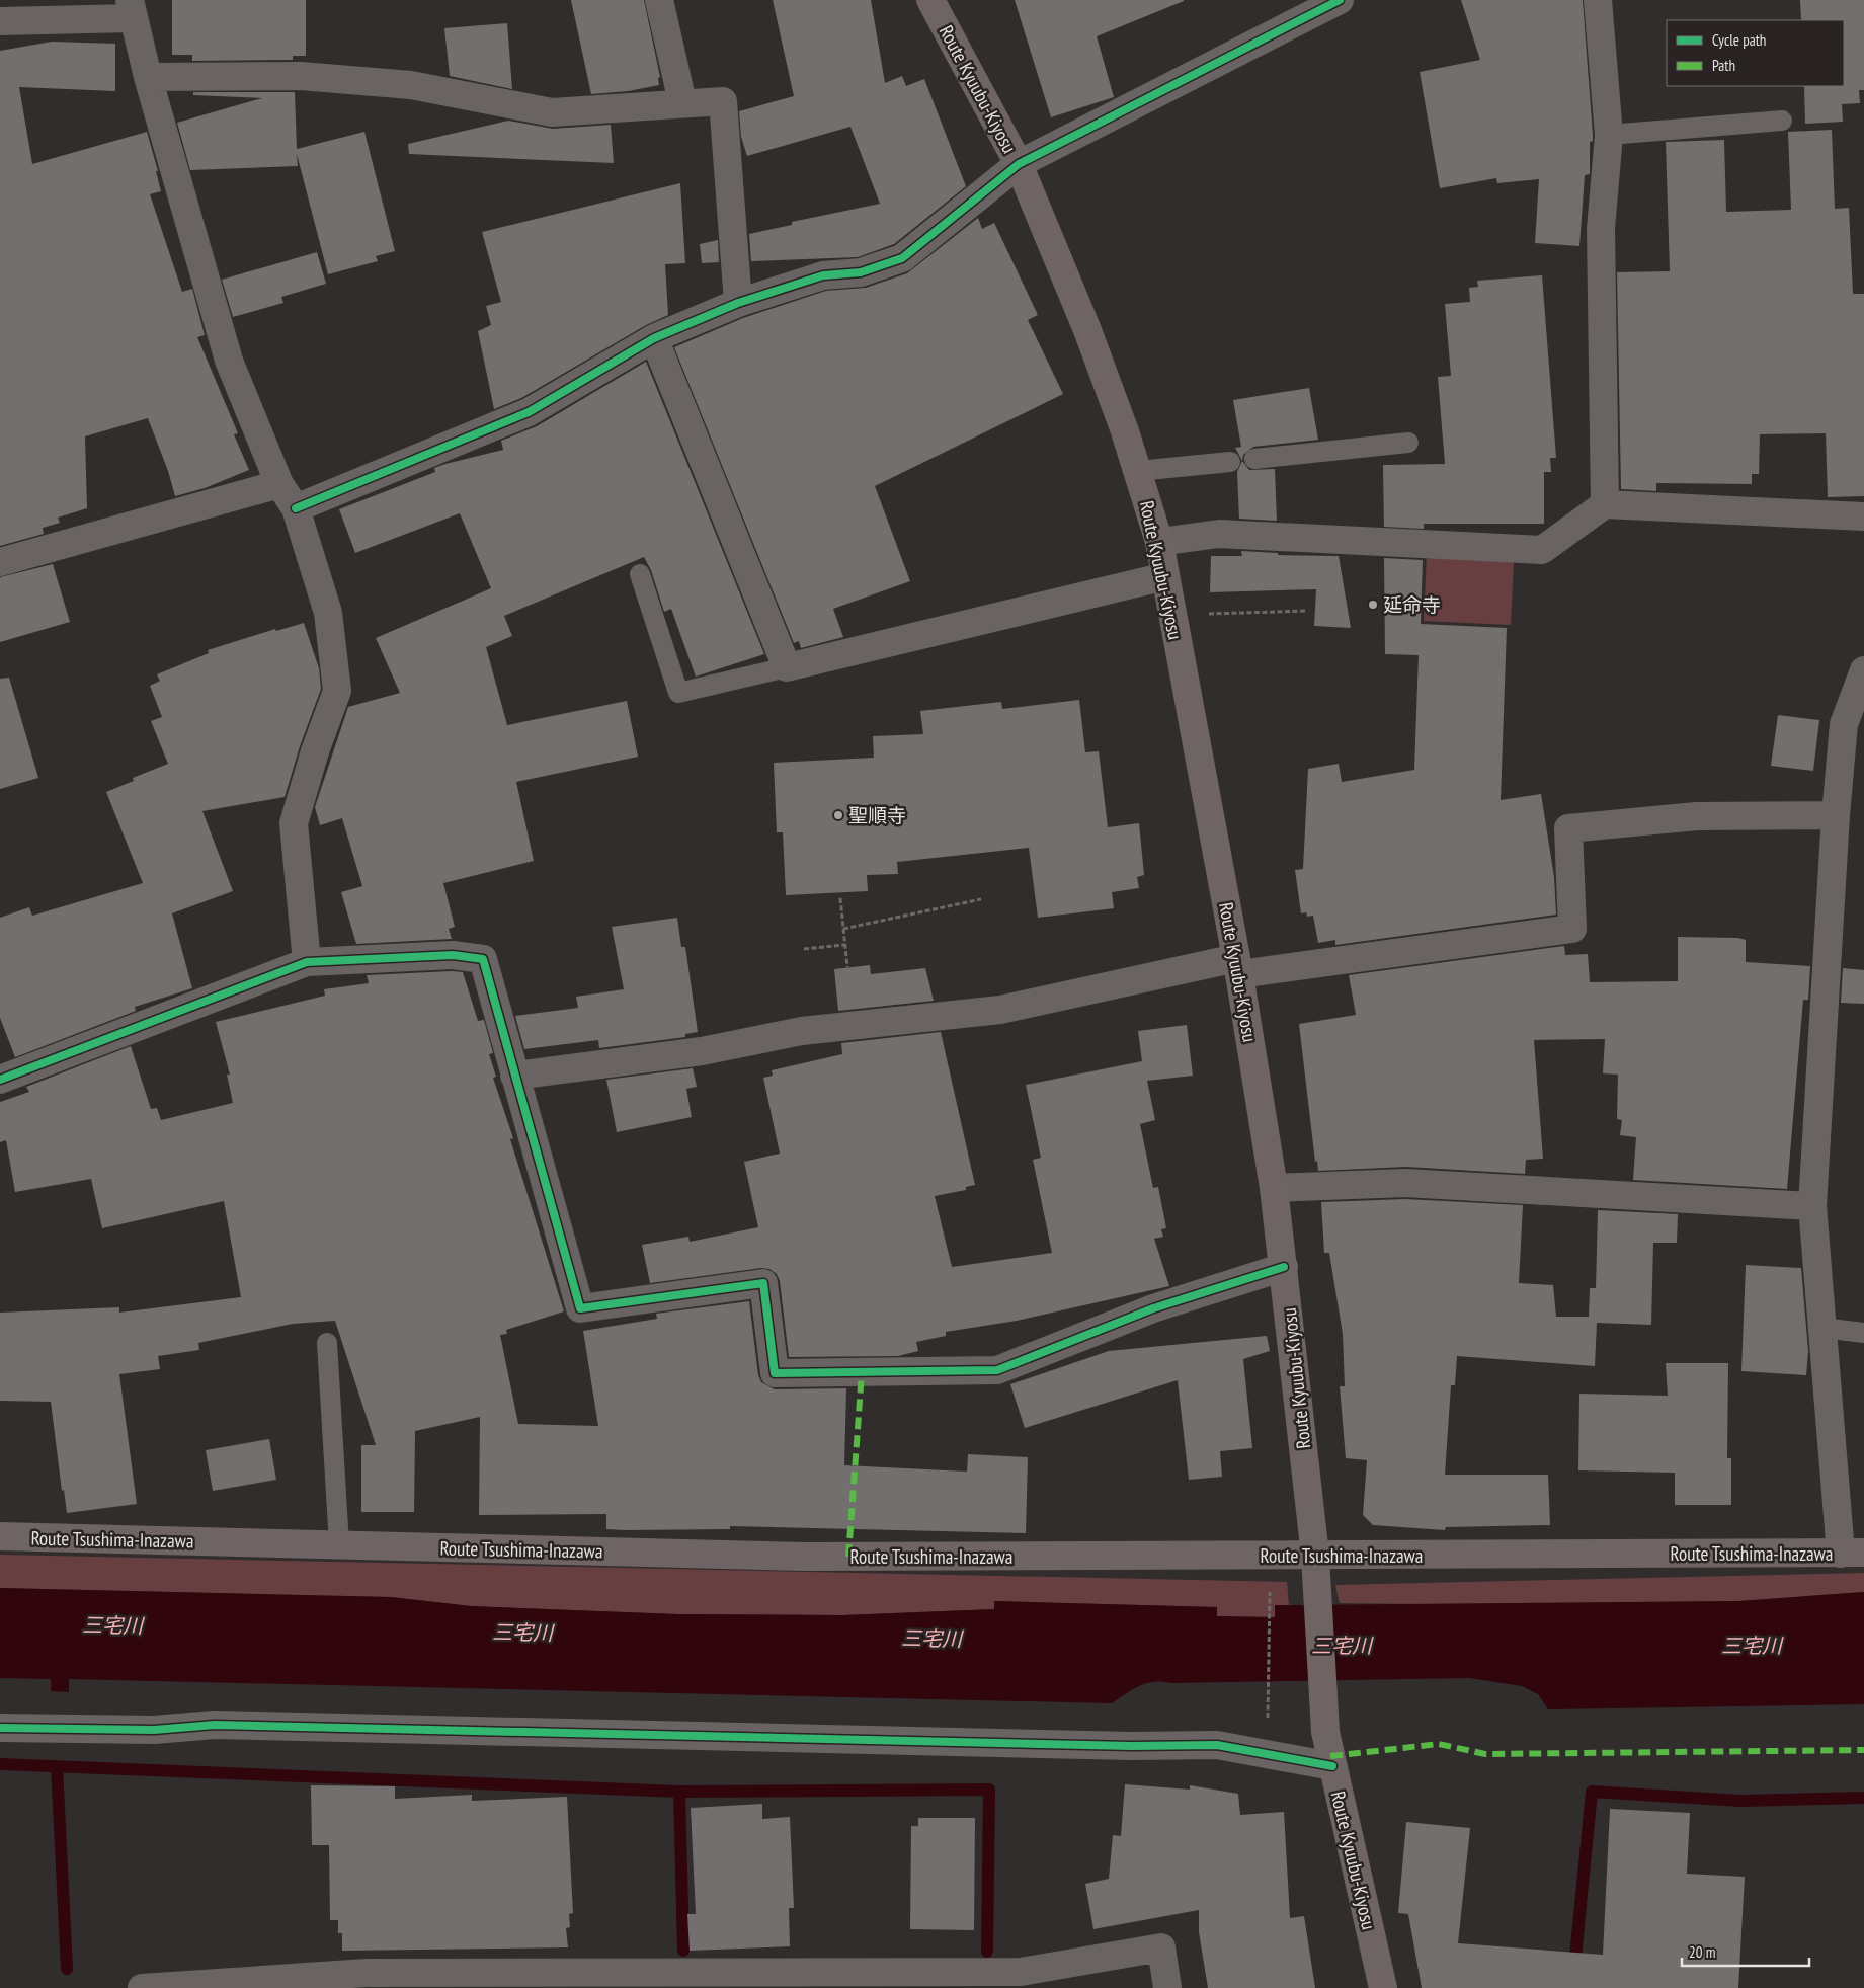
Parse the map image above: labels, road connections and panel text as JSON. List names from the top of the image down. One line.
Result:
{"streets":{"main road":["Route Kyuubu-Kiyosu","Route Tsushima-Inazawa"]},"crossings":[["Route Kyuubu-Kiyosu","Route Tsushima-Inazawa"]],"water":["三宅川"],"places":["延命寺","聖順寺"],"legend":["Cycle path","Path"],"scale_bar":"20 m"}
